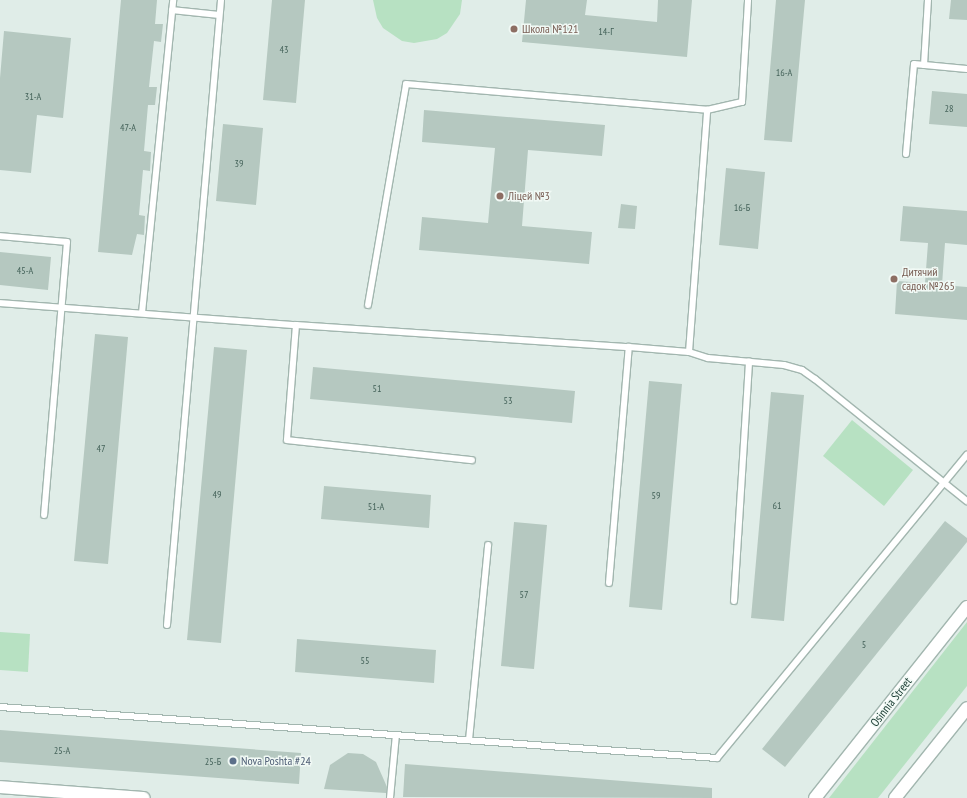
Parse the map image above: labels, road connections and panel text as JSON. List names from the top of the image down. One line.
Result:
{"streets":{"street":["Osinnia Street"]},"places":["Школа №121","Ліцей №3","Дитячий садок №265","Nova Poshta #24"],"house_numbers":["14-Г","43","16-А","31-А","28","47-А","39","16-Б","45-А","51","53","47","49","59","61","51-А","57","5","55","25-А","25-Б"]}
